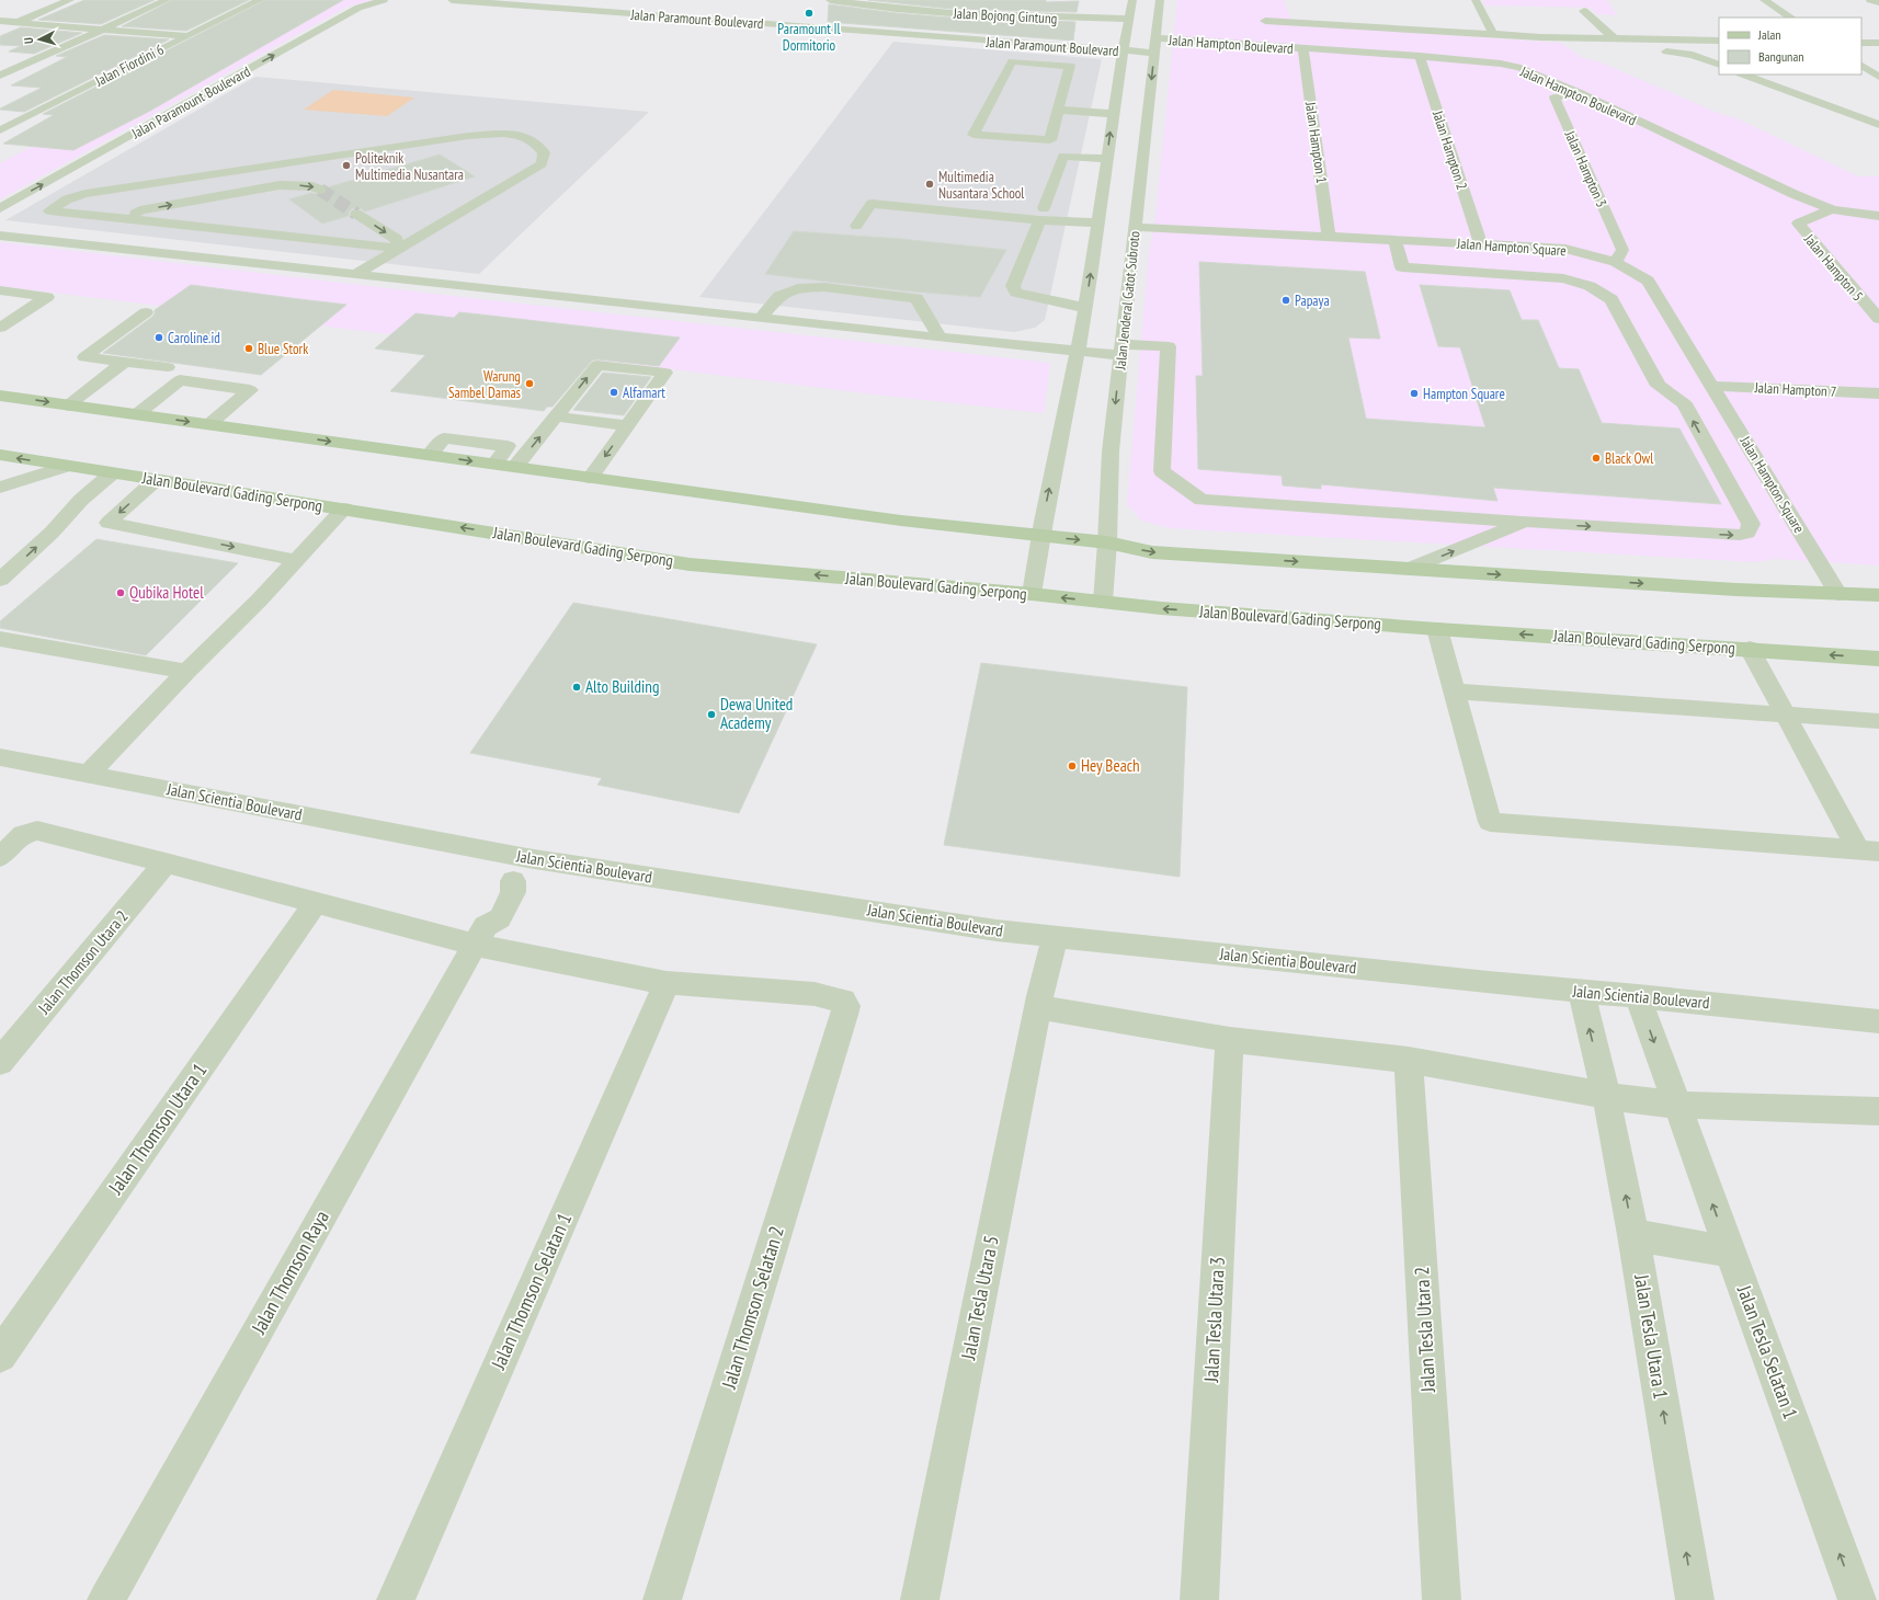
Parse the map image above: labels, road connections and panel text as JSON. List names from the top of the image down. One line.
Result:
{"streets":{"main road":["Jalan Boulevard Gading Serpong"],"street":["Jalan Bojong Gintung","Jalan Paramount Boulevard","Jalan Hampton Boulevard","Jalan Fiordini 6","Jalan Hampton 1","Jalan Hampton 2","Jalan Hampton 3","Jalan Hampton Square","Jalan Hampton 5","Jalan Jenderal Gatot Subroto","Jalan Hampton 7","Jalan Scientia Boulevard","Jalan Thomson Utara 2","Jalan Thomson Utara 1","Jalan Thomson Raya","Jalan Thomson Selatan 1","Jalan Tesla Utara 5","Jalan Thomson Selatan 2","Jalan Tesla Utara 3","Jalan Tesla Utara 2","Jalan Tesla Utara 1","Jalan Tesla Selatan 1"]},"crossings":[["Jalan Paramount Boulevard","Jalan Hampton Boulevard"],["Jalan Paramount Boulevard","Jalan Jenderal Gatot Subroto"],["Jalan Hampton Boulevard","Jalan Hampton 1"],["Jalan Hampton Boulevard","Jalan Hampton 2"],["Jalan Hampton Boulevard","Jalan Hampton 3"],["Jalan Hampton Boulevard","Jalan Hampton 5"],["Jalan Hampton Boulevard","Jalan Jenderal Gatot Subroto"],["Jalan Hampton 1","Jalan Hampton Square"],["Jalan Hampton 2","Jalan Hampton Square"],["Jalan Hampton 3","Jalan Hampton Square"],["Jalan Hampton Square","Jalan Jenderal Gatot Subroto"],["Jalan Hampton Square","Jalan Hampton 7"],["Jalan Jenderal Gatot Subroto","Jalan Boulevard Gading Serpong"],["Jalan Scientia Boulevard","Jalan Tesla Utara 5"],["Jalan Scientia Boulevard","Jalan Tesla Utara 1"],["Jalan Scientia Boulevard","Jalan Tesla Selatan 1"],["Jalan Thomson Selatan 1","Jalan Thomson Selatan 2"]],"one_way":["Jalan Tesla Utara 1"],"places":["Paramount Il Dormitorio","Politeknik Multimedia Nusantara","Multimedia Nusantara School","Papaya","Caroline.id","Blue Stork","Warung Sambel Damas","Alfamart","Hampton Square","Black Owl","Qubika Hotel","Alto Building","Dewa United Academy","Hey Beach"],"legend":["Jalan","Bangunan"],"north":"left"}
